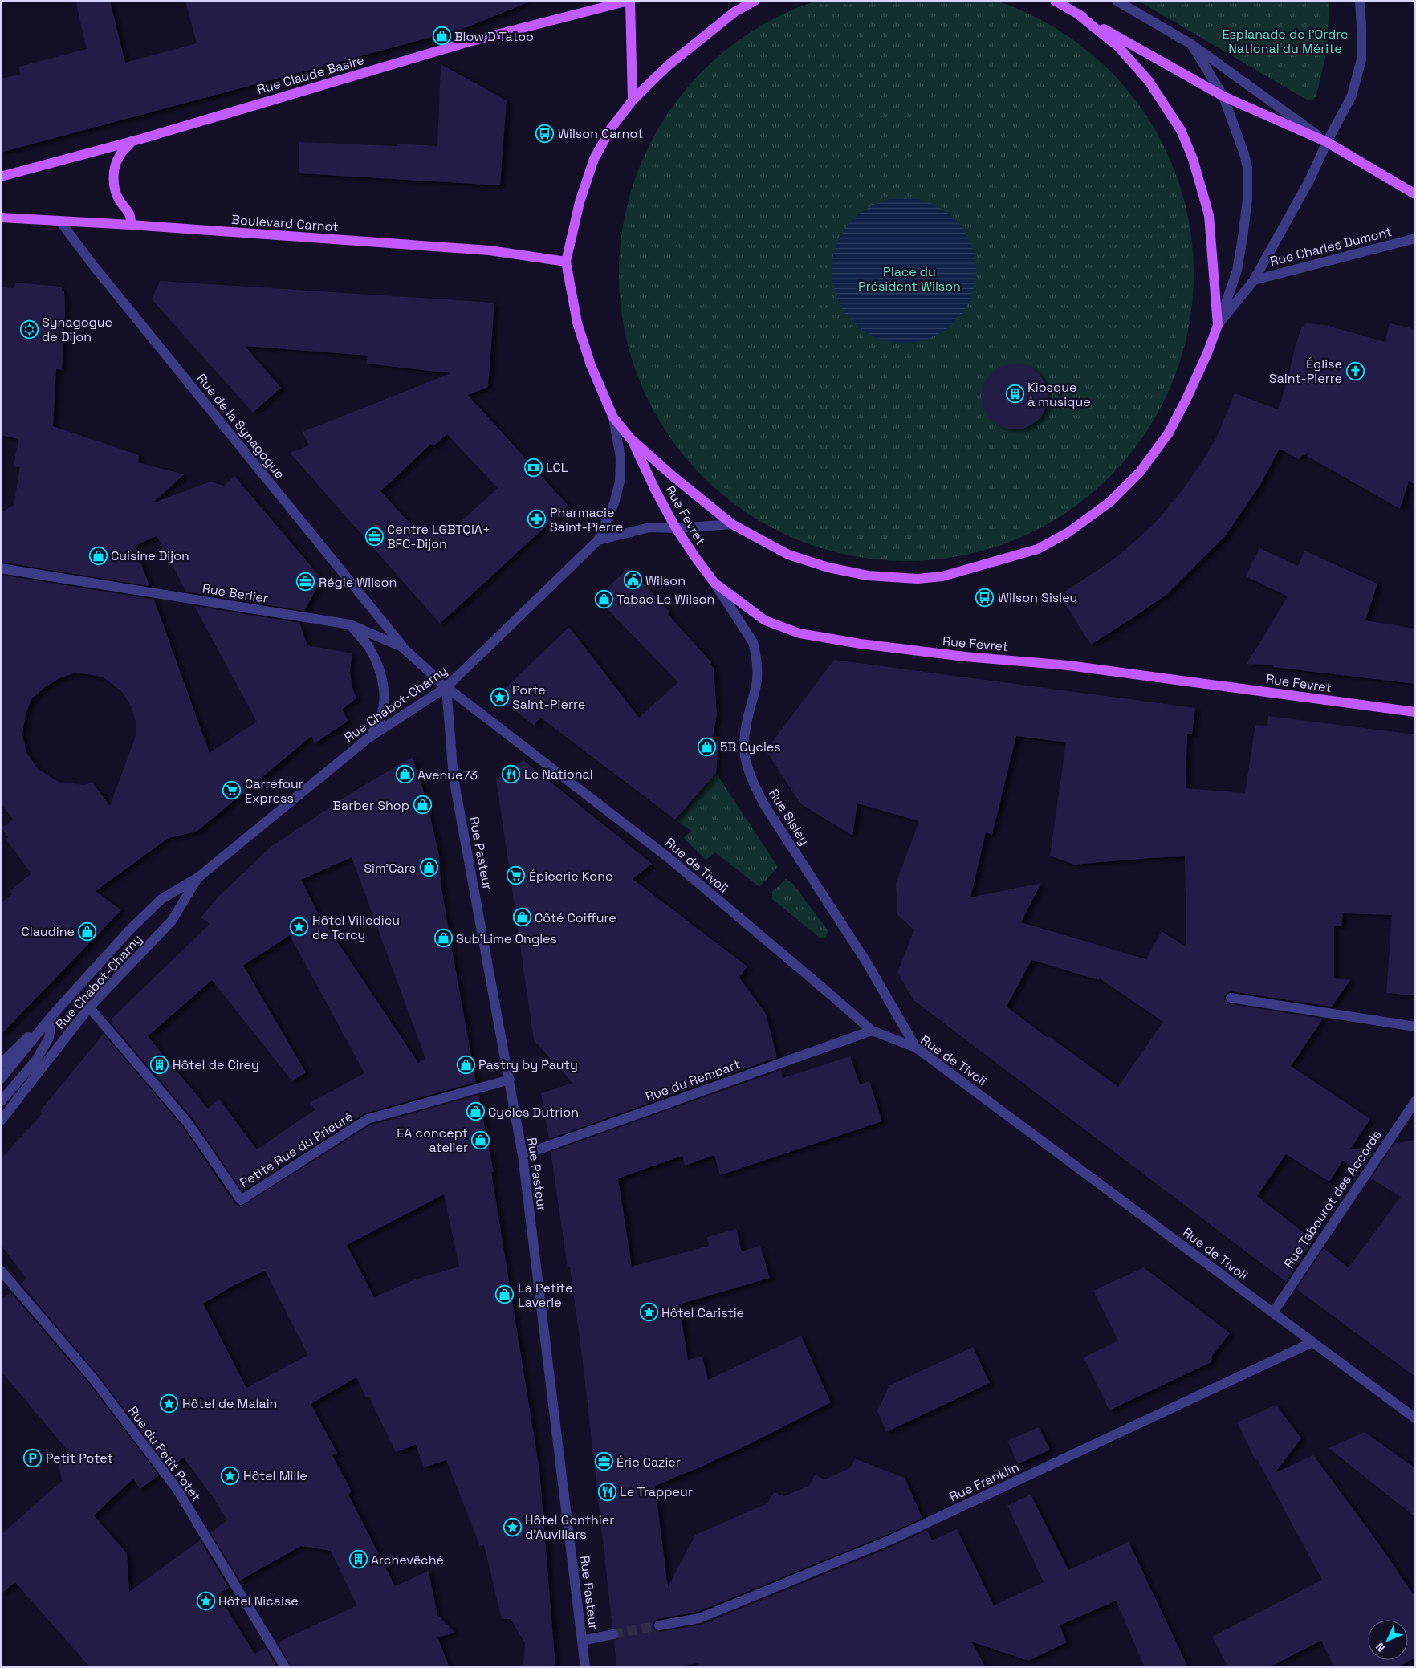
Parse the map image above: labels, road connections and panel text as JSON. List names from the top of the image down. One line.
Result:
{"streets":{"main road":["Rue Claude Basire","Boulevard Carnot","Rue Fevret"],"street":["Rue Charles Dumont","Rue de la Synagogue","Rue Berlier","Rue Chabot-Charny","Rue Sisley","Rue Pasteur","Rue de Tivoli","Rue du Rempart","Petite Rue du Prieuré","Rue Tabourot des Accords","Rue du Petit Potet","Rue Franklin"]},"crossings":[["Boulevard Carnot","Rue de la Synagogue"],["Rue de la Synagogue","Rue Berlier"],["Rue Fevret","Rue Sisley"],["Rue Berlier","Rue Chabot-Charny"],["Rue Berlier","Rue Pasteur"],["Rue Berlier","Rue de Tivoli"],["Rue Chabot-Charny","Rue Pasteur"],["Rue Chabot-Charny","Rue de Tivoli"],["Rue Chabot-Charny","Petite Rue du Prieuré"],["Rue Sisley","Rue de Tivoli"],["Rue Pasteur","Rue de Tivoli"],["Rue Pasteur","Rue du Rempart"],["Rue Pasteur","Petite Rue du Prieuré"],["Rue de Tivoli","Rue du Rempart"],["Rue de Tivoli","Rue Tabourot des Accords"],["Rue de Tivoli","Rue Franklin"]],"parks":["Esplanade de l'Ordre National du Mérite","Place du Président Wilson"],"places":{"shop":["Blow D Tatoo","Cuisine Dijon","Tabac Le Wilson","5B Cycles","Avenue73","Barber Shop","Sim'Cars","Côté Coiffure","Claudine","Sub'Lime Ongles","Pastry by Pauty","Cycles Dutrion","EA concept atelier","La Petite Laverie"],"bus stop":["Wilson Carnot","Wilson Sisley"],"synagogue":["Synagogue de Dijon"],"church":["Église Saint-Pierre"],"building":["Kiosque à musique","Hôtel de Cirey","Archevêché"],"bank":["LCL"],"pharmacy":["Pharmacie Saint-Pierre"],"office":["Centre LGBTQIA+ BFC-Dijon","Régie Wilson","Éric Cazier"],"public building":["Wilson"],"place":["Porte Saint-Pierre","Hôtel Villedieu de Torcy","Hôtel Caristie","Hôtel de Malain","Hôtel Mille","Hôtel Gonthier d'Auvillars","Hôtel Nicaise"],"restaurant":["Le National","Le Trappeur"],"supermarket":["Carrefour Express","Épicerie Kone"],"parking":["Petit Potet"]},"north":"bottom left"}
